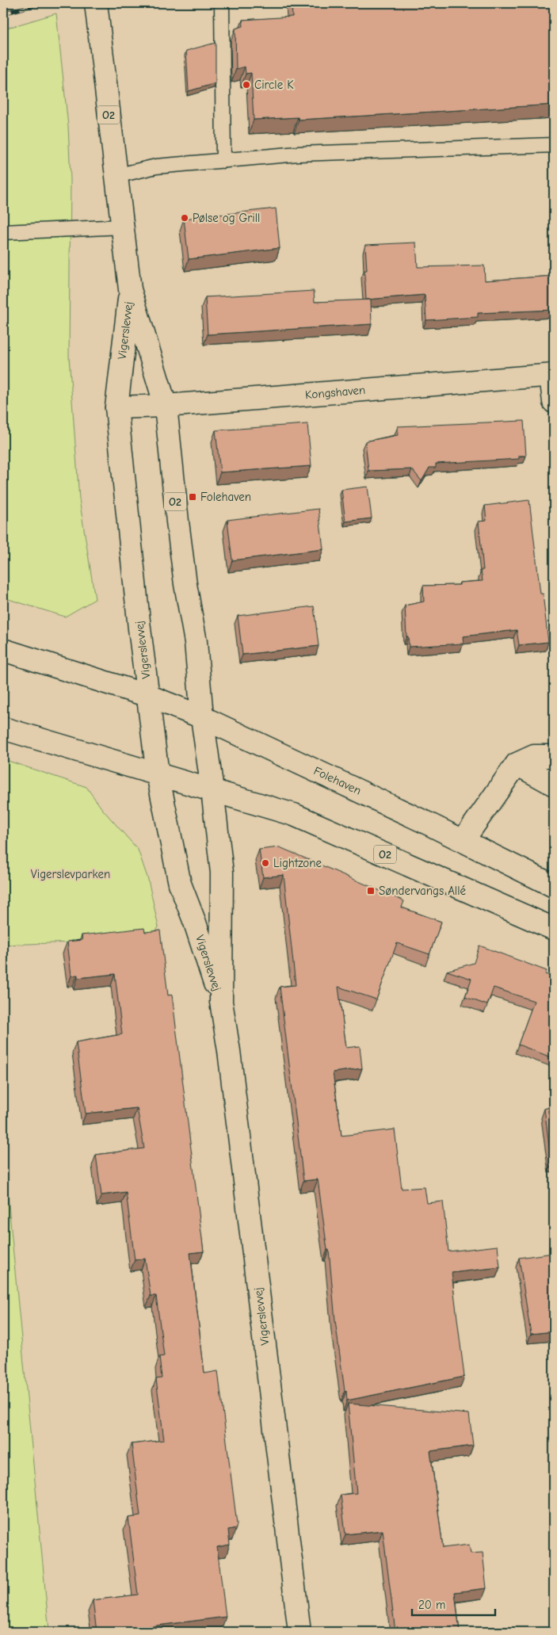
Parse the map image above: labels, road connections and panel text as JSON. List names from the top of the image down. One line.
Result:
{"streets":{"main road":["O2","Vigerslevvej","Kongshaven","Folehaven"]},"crossings":[["O2","Vigerslevvej"],["Vigerslevvej","Kongshaven"],["Vigerslevvej","Folehaven"]],"parks":["Vigerslevparken"],"places":{"other":["Circle K","Pølse og Grill","Lightzone"],"transit":["Folehaven","Søndervangs Allé"]},"scale_bar":"20 m"}
